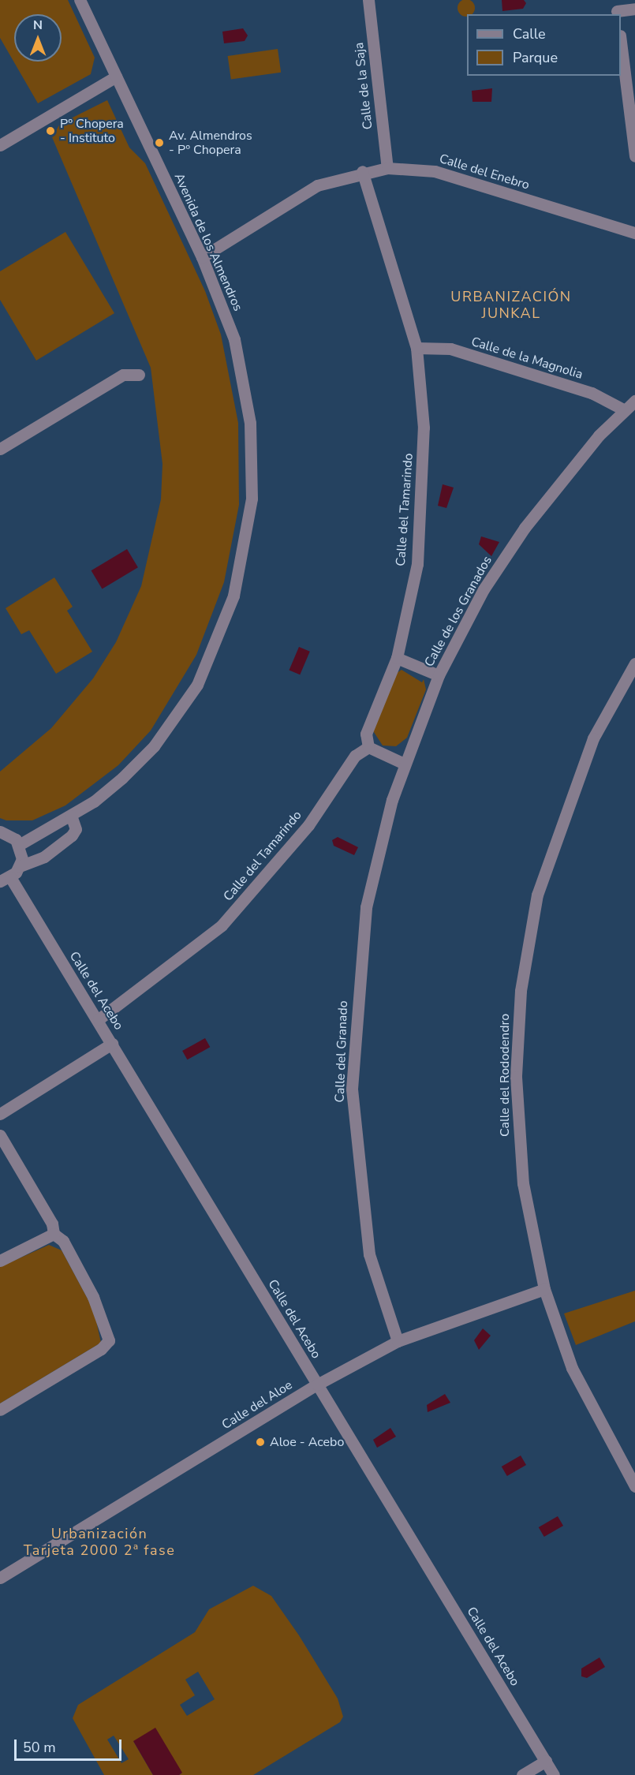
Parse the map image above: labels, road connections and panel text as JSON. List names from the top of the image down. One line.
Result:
{"streets":{"street":["Calle de la Saja","Calle del Enebro","Avenida de los Almendros","Calle de la Magnolia","Calle del Tamarindo","Calle de los Granados","Calle del Acebo","Calle del Granado","Calle del Rododendro","Calle del Aloe"]},"crossings":[["Calle de la Saja","Calle del Enebro"],["Calle del Enebro","Avenida de los Almendros"],["Calle del Enebro","Calle del Tamarindo"],["Calle de la Magnolia","Calle del Tamarindo"],["Calle de la Magnolia","Calle de los Granados"],["Calle del Tamarindo","Calle del Acebo"],["Calle de los Granados","Calle del Granado"],["Calle del Acebo","Calle del Aloe"],["Calle del Granado","Calle del Aloe"],["Calle del Rododendro","Calle del Aloe"]],"districts":["URBANIZACIÓN JUNKAL","Urbanización Tarjeta 2000 2ª fase"],"places":["Pº Chopera - Instituto","Av. Almendros - Pº Chopera","Aloe - Acebo"],"legend":["Calle","Parque"],"scale_bar":"50 m","north":"top"}
